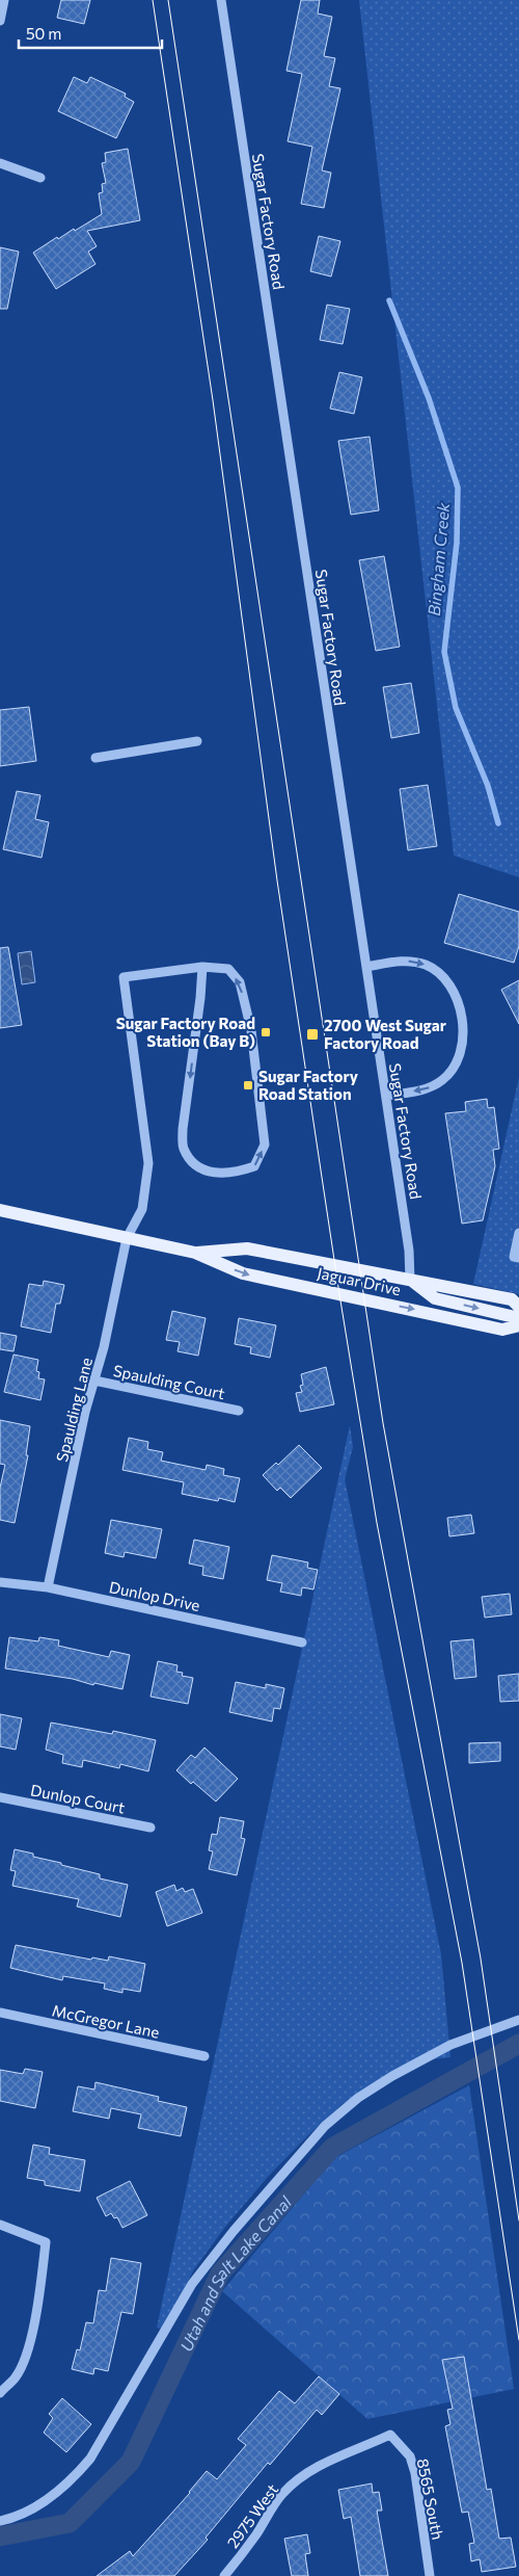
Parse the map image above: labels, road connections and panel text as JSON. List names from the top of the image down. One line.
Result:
{"streets":{"main road":["Jaguar Drive"],"street":["Sugar Factory Road","Spaulding Court","Spaulding Lane","Dunlop Drive","Dunlop Court","McGregor Lane","8565 South","2975 West"]},"crossings":[["Sugar Factory Road","Jaguar Drive"],["Jaguar Drive","Spaulding Lane"],["Spaulding Court","Spaulding Lane"],["Spaulding Lane","Dunlop Drive"],["8565 South","2975 West"]],"water":["Bingham Creek","Utah and Salt Lake Canal"],"places":{"transit":["Sugar Factory Road Station (Bay B)","2700 West Sugar Factory Road","Sugar Factory Road Station"]},"scale_bar":"50 m"}
